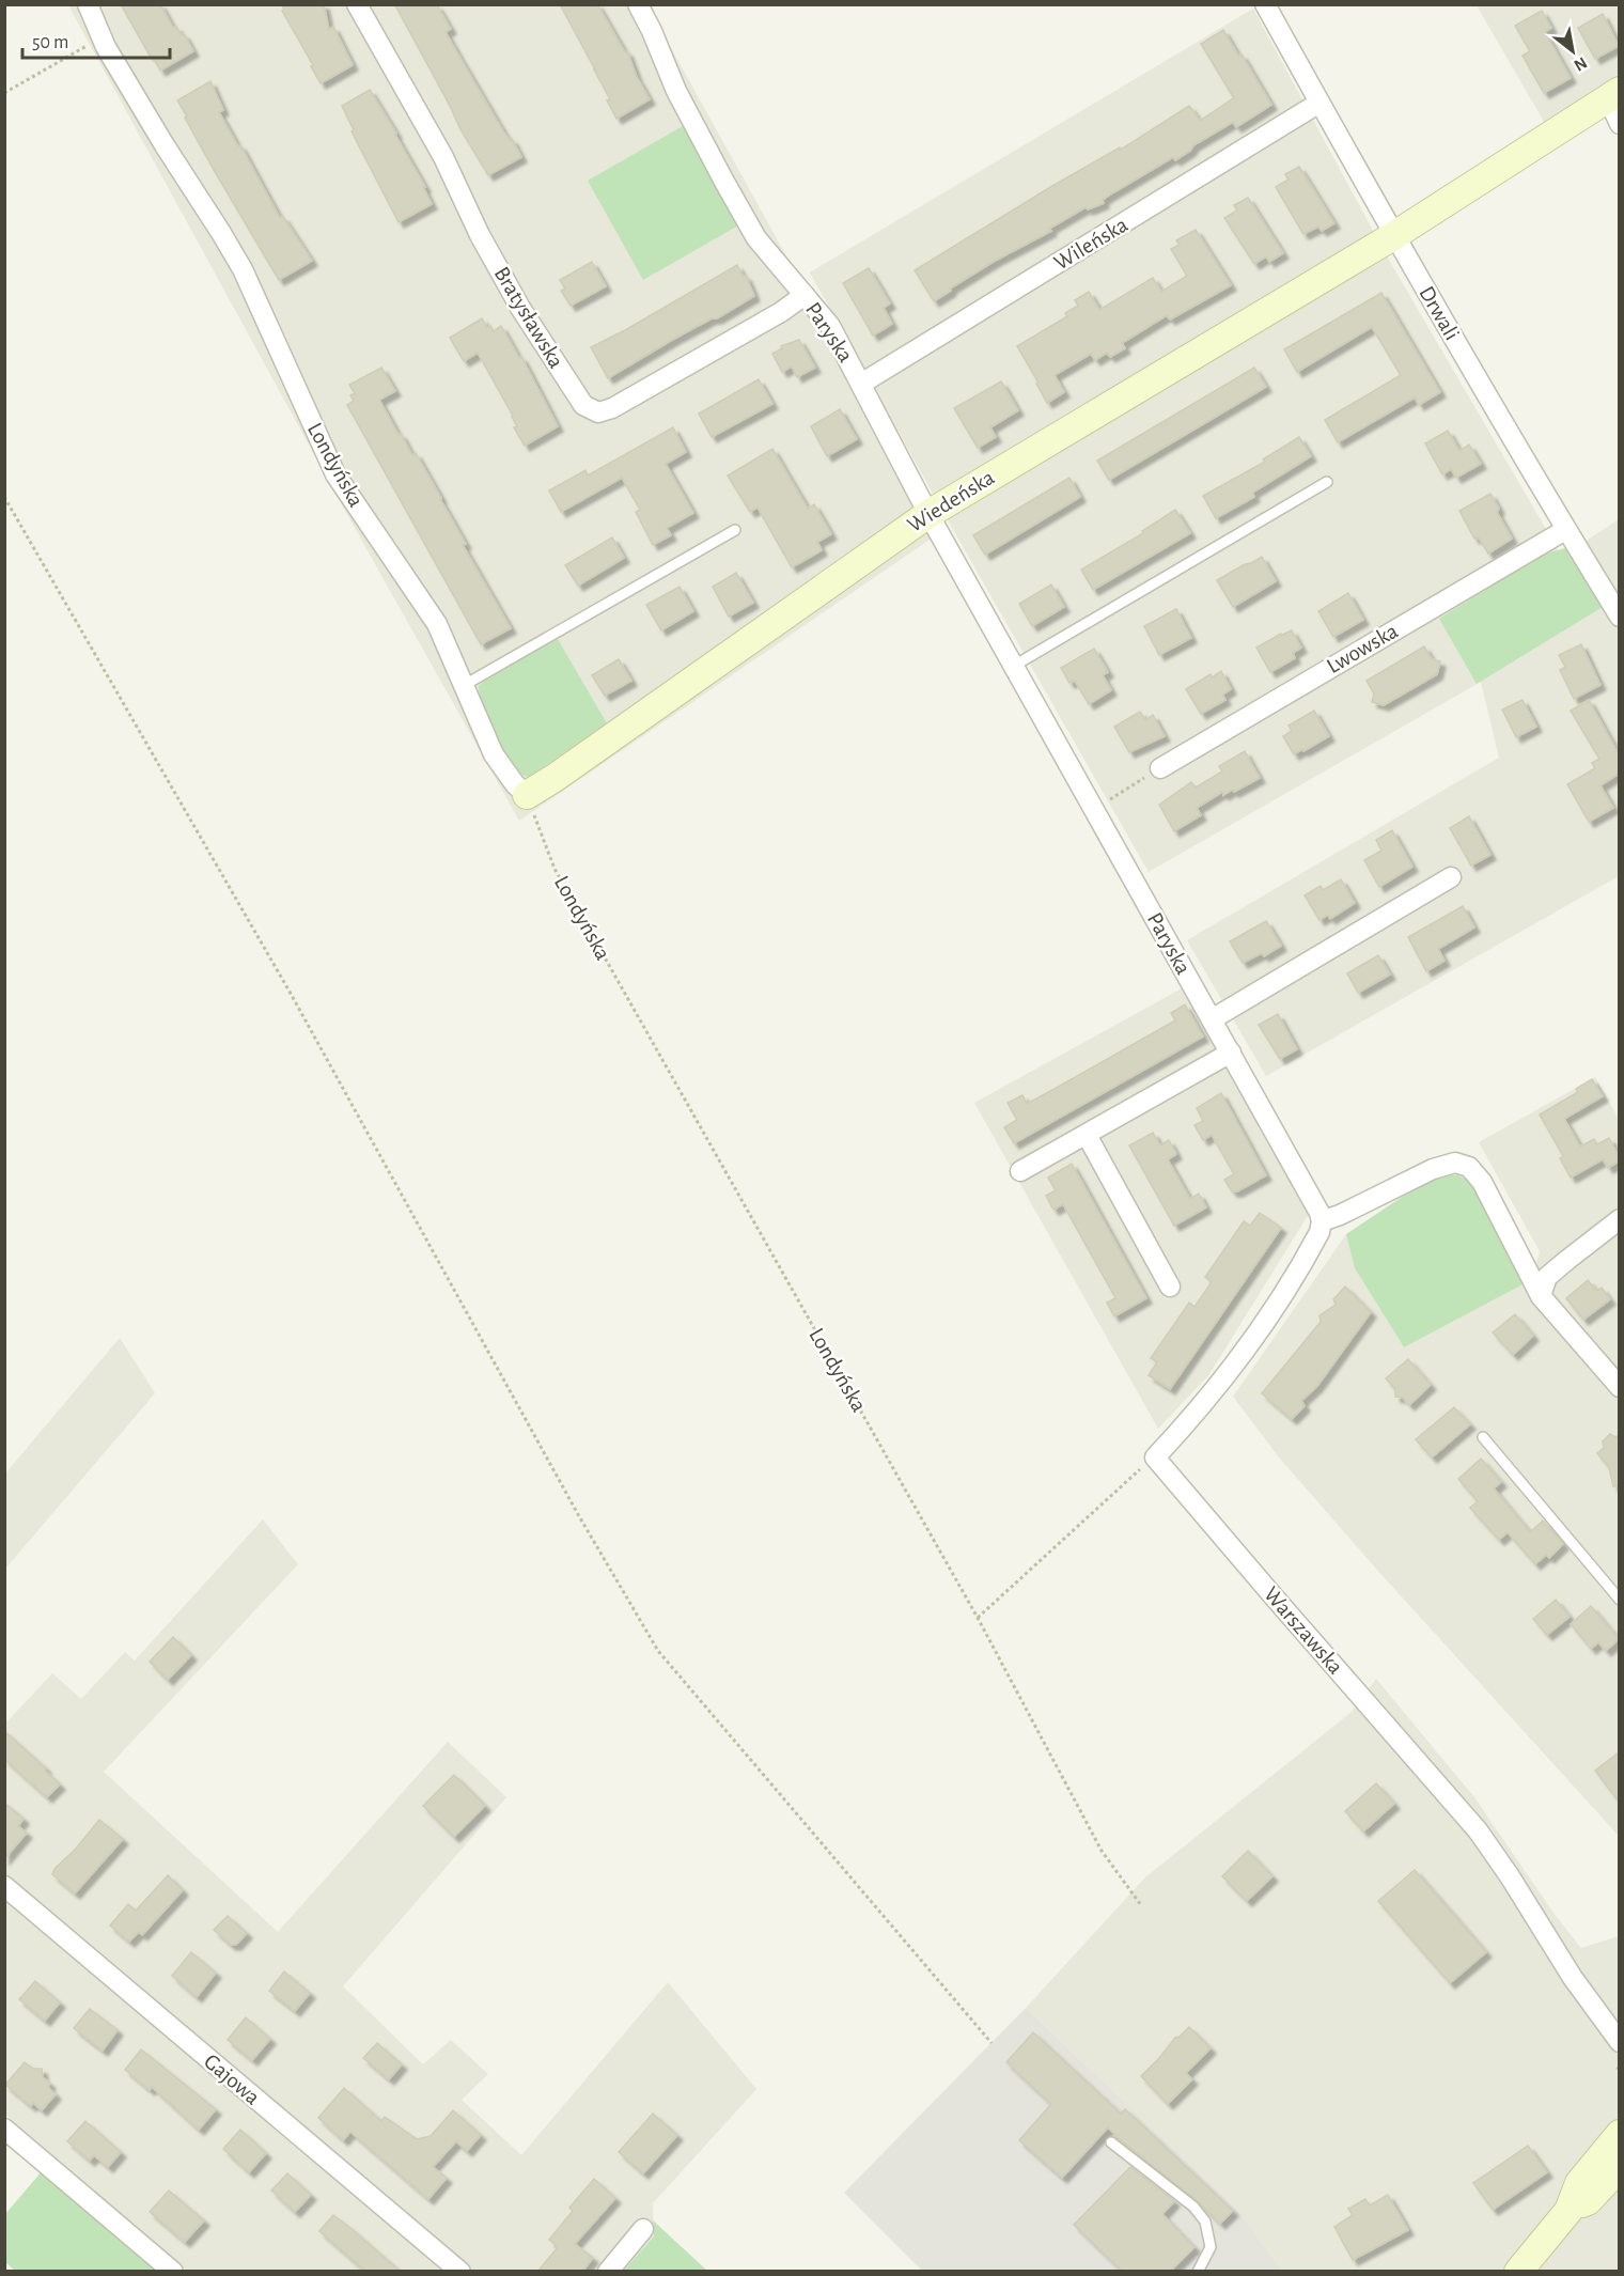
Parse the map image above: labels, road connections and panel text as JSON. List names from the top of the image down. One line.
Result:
{"streets":{"street":["Wileńska","Drwali","Bratysławska","Paryska","Londyńska","Wiedeńska","Lwowska","Warszawska","Gajowa"]},"crossings":[["Wileńska","Drwali"],["Wileńska","Paryska"],["Drwali","Wiedeńska"],["Drwali","Lwowska"],["Bratysławska","Paryska"],["Paryska","Wiedeńska"],["Londyńska","Wiedeńska"]],"scale_bar":"50 m","north":"bottom right"}
